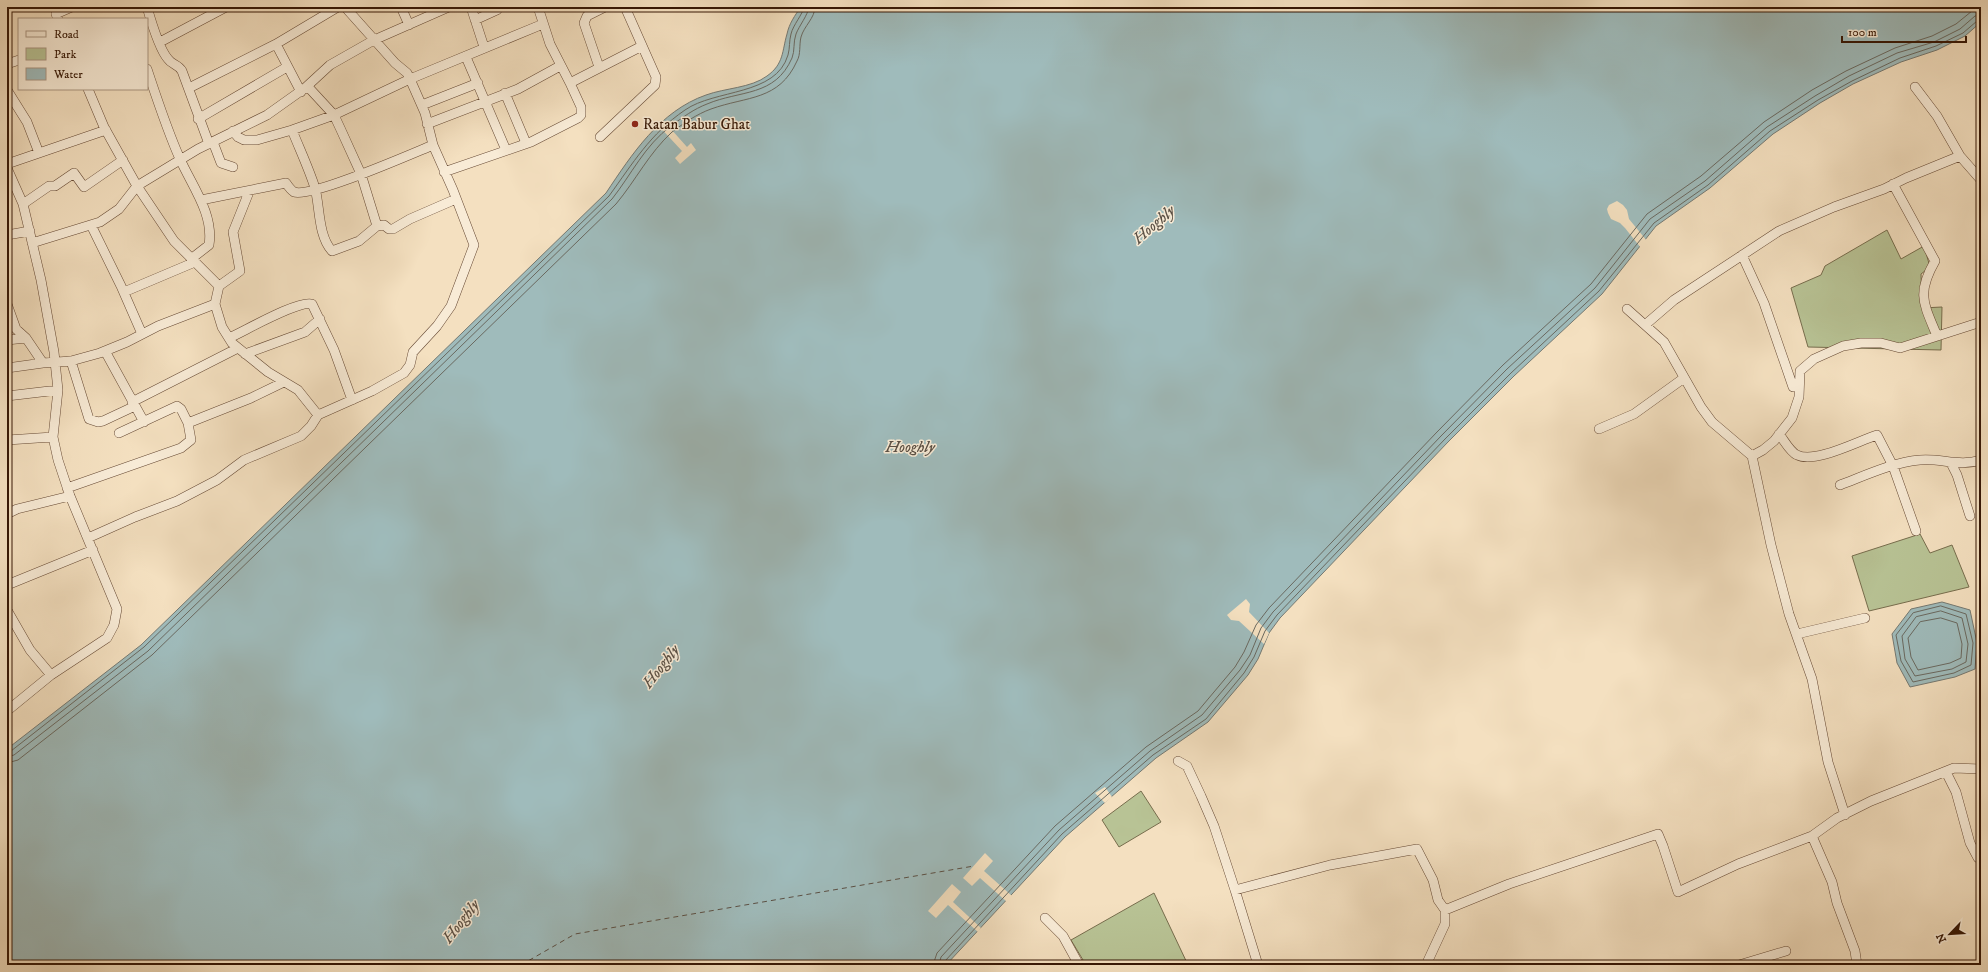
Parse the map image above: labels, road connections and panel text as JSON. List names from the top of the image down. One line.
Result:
{"water":["Hooghly"],"places":["Ratan Babur Ghat"],"legend":["Road","Park","Water"],"scale_bar":"100 m","north":"bottom left"}
